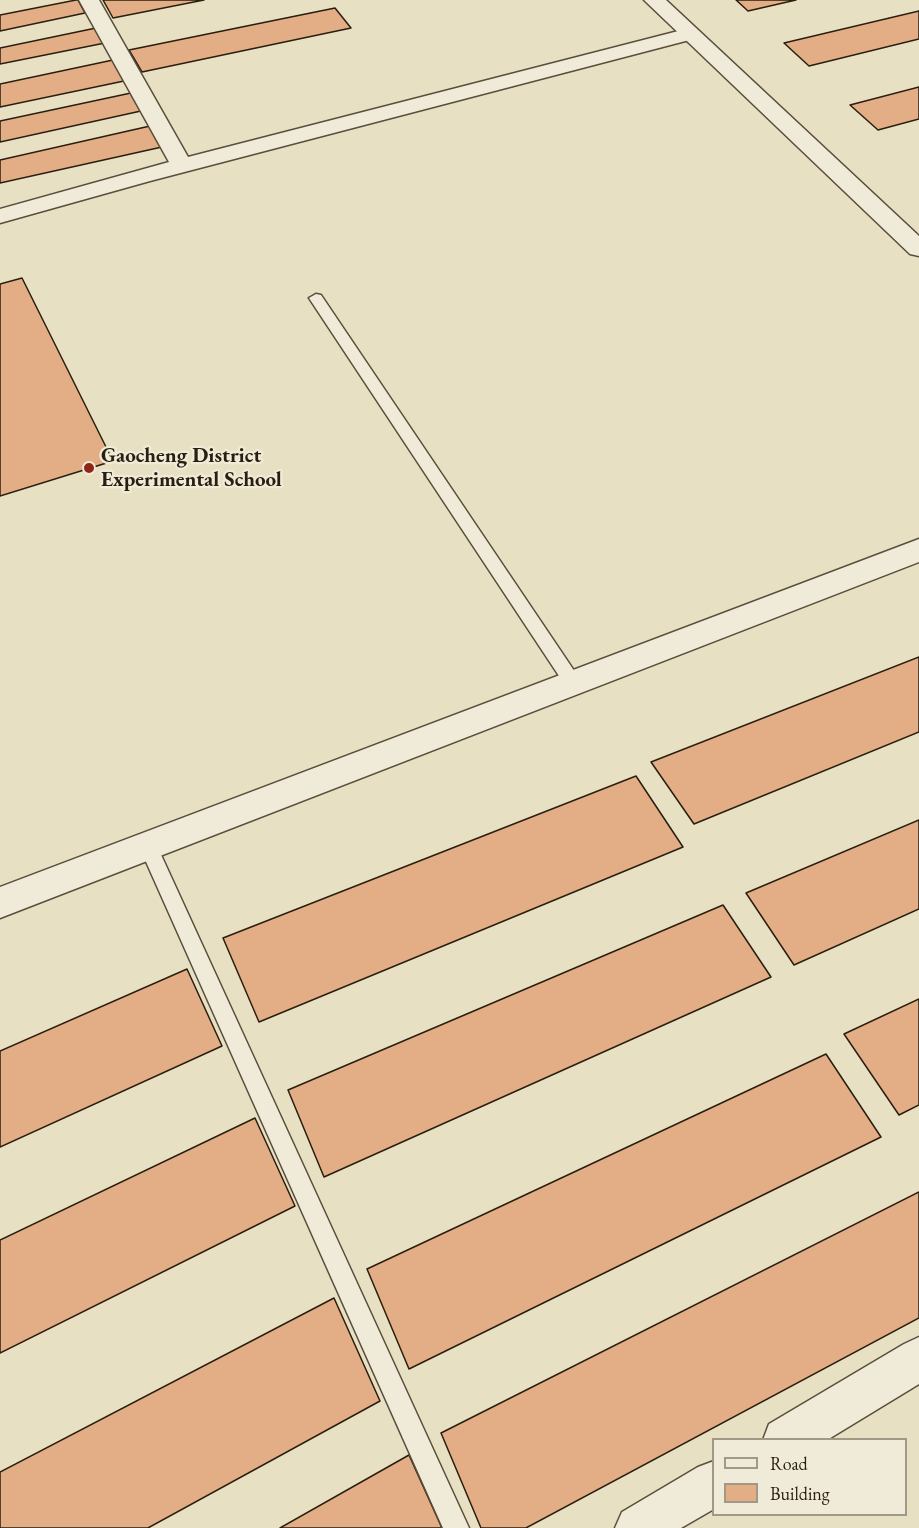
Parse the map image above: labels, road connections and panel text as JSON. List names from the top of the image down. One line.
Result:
{"places":["Gaocheng District Experimental School"],"legend":["Road","Building"]}
